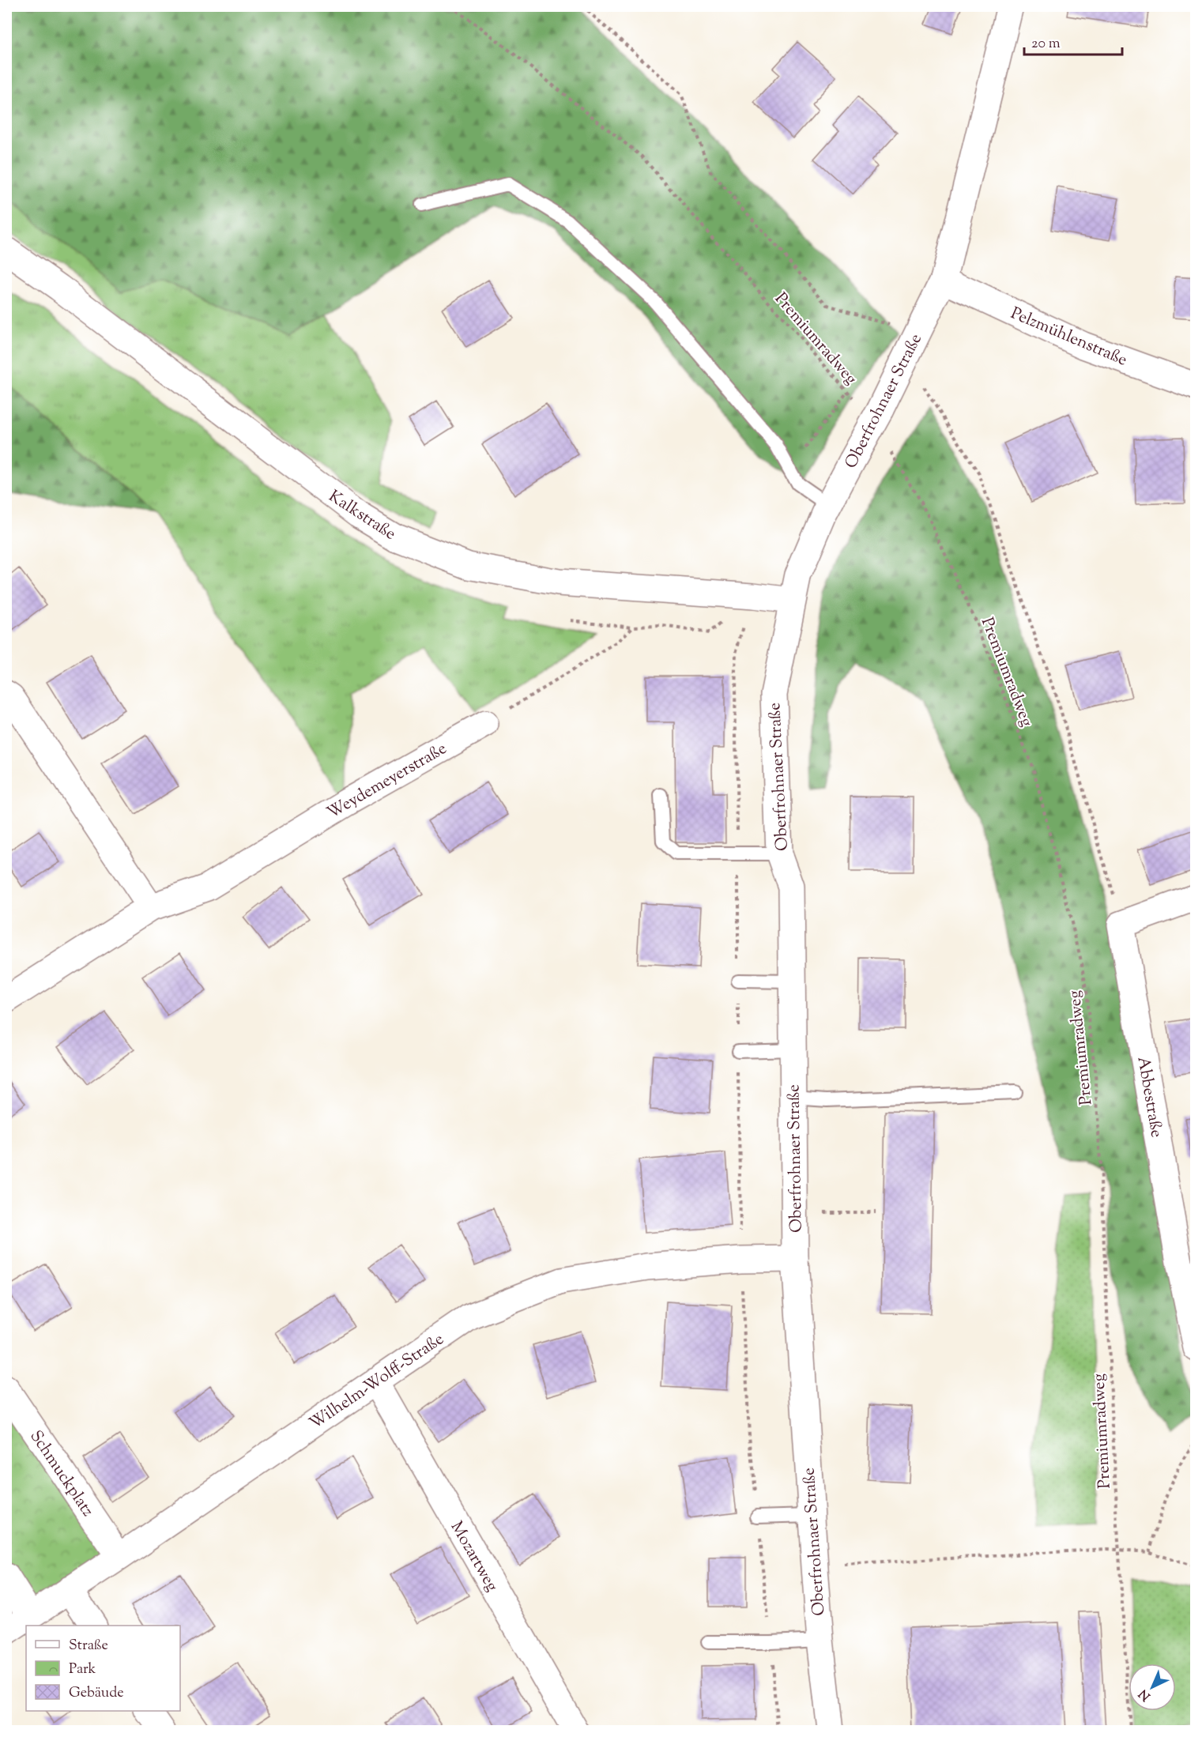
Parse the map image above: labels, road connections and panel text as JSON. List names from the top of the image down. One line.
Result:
{"streets":{"street":["Pelzmühlenstraße","Oberfrohnaer Straße","Kalkstraße","Weydemeyerstraße","Abbestraße","Wilhelm-Wolff-Straße","Schmuckplatz","Mozartweg"],"path":["Premiumradweg"]},"crossings":[["Pelzmühlenstraße","Oberfrohnaer Straße"],["Oberfrohnaer Straße","Kalkstraße"],["Oberfrohnaer Straße","Wilhelm-Wolff-Straße"],["Wilhelm-Wolff-Straße","Schmuckplatz"],["Wilhelm-Wolff-Straße","Mozartweg"]],"legend":["Straße","Park","Gebäude"],"scale_bar":"20 m","north":"bottom left"}
